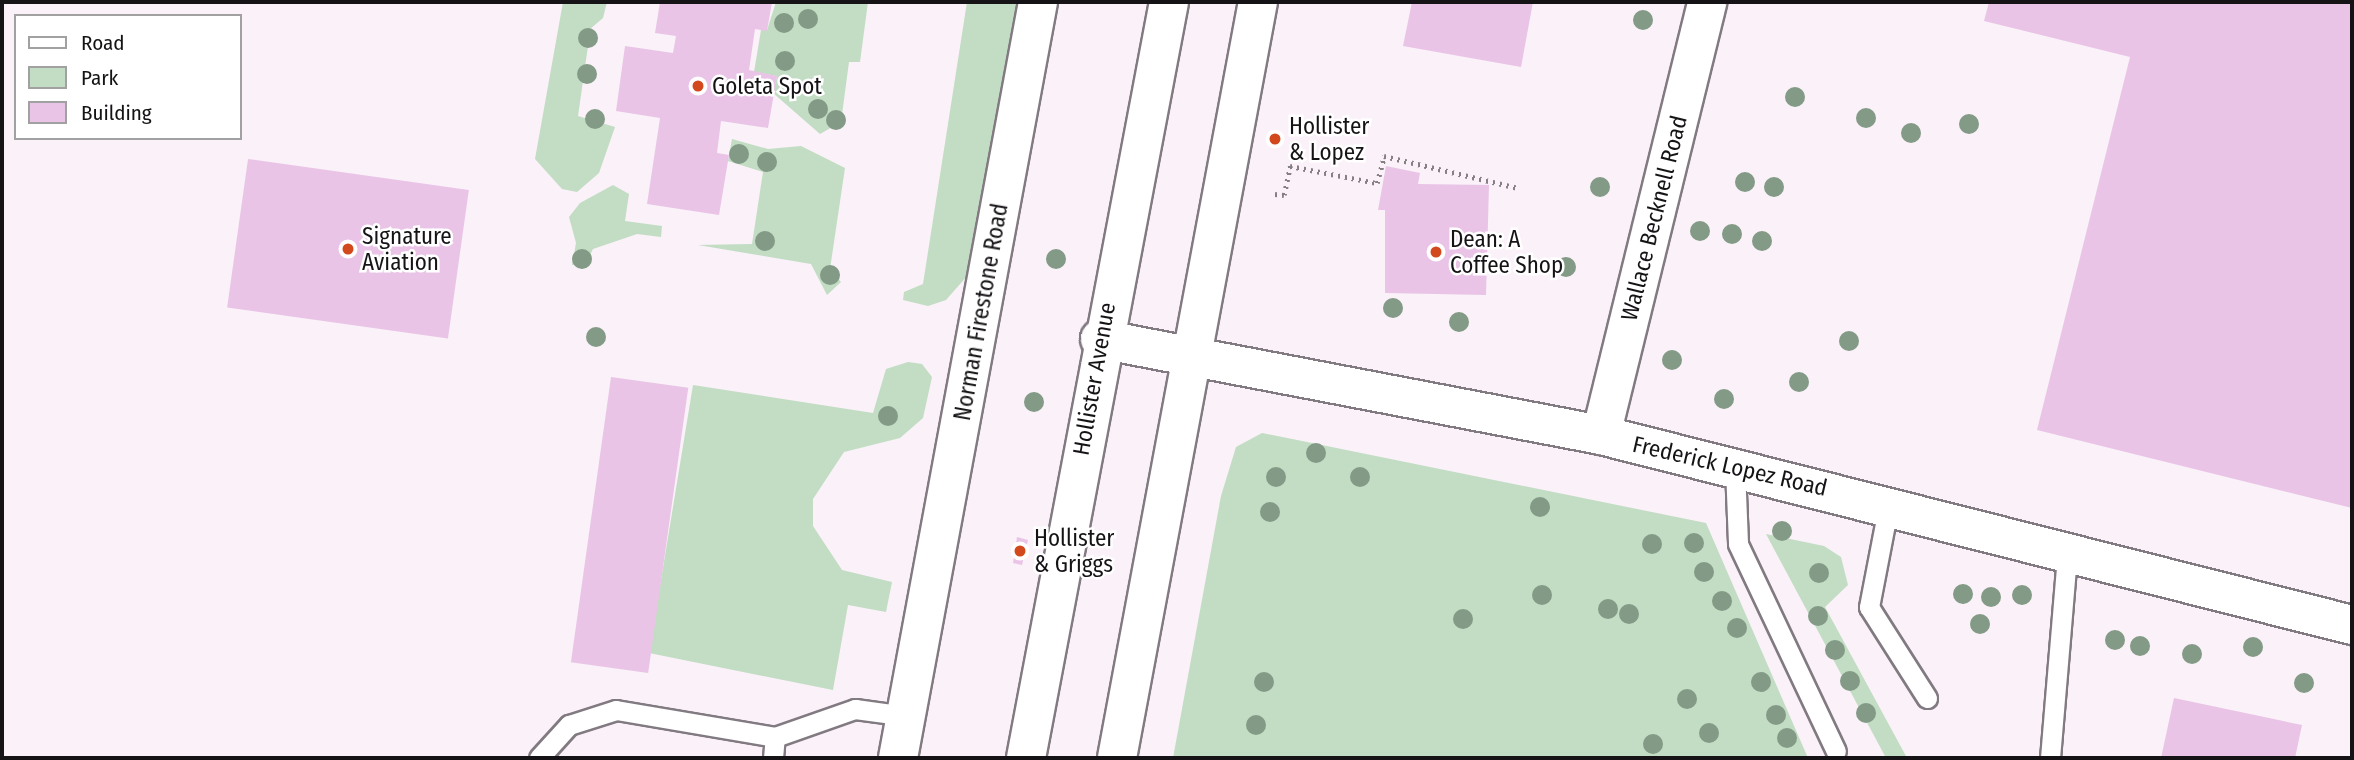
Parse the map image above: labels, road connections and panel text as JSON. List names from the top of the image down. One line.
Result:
{"streets":{"street":["Wallace Becknell Road","Norman Firestone Road","Hollister Avenue","Frederick Lopez Road"]},"crossings":[["Wallace Becknell Road","Frederick Lopez Road"],["Hollister Avenue","Frederick Lopez Road"]],"places":["Goleta Spot","Hollister & Lopez","Signature Aviation","Dean: A Coffee Shop","Hollister & Griggs"],"legend":["Road","Park","Building"]}
